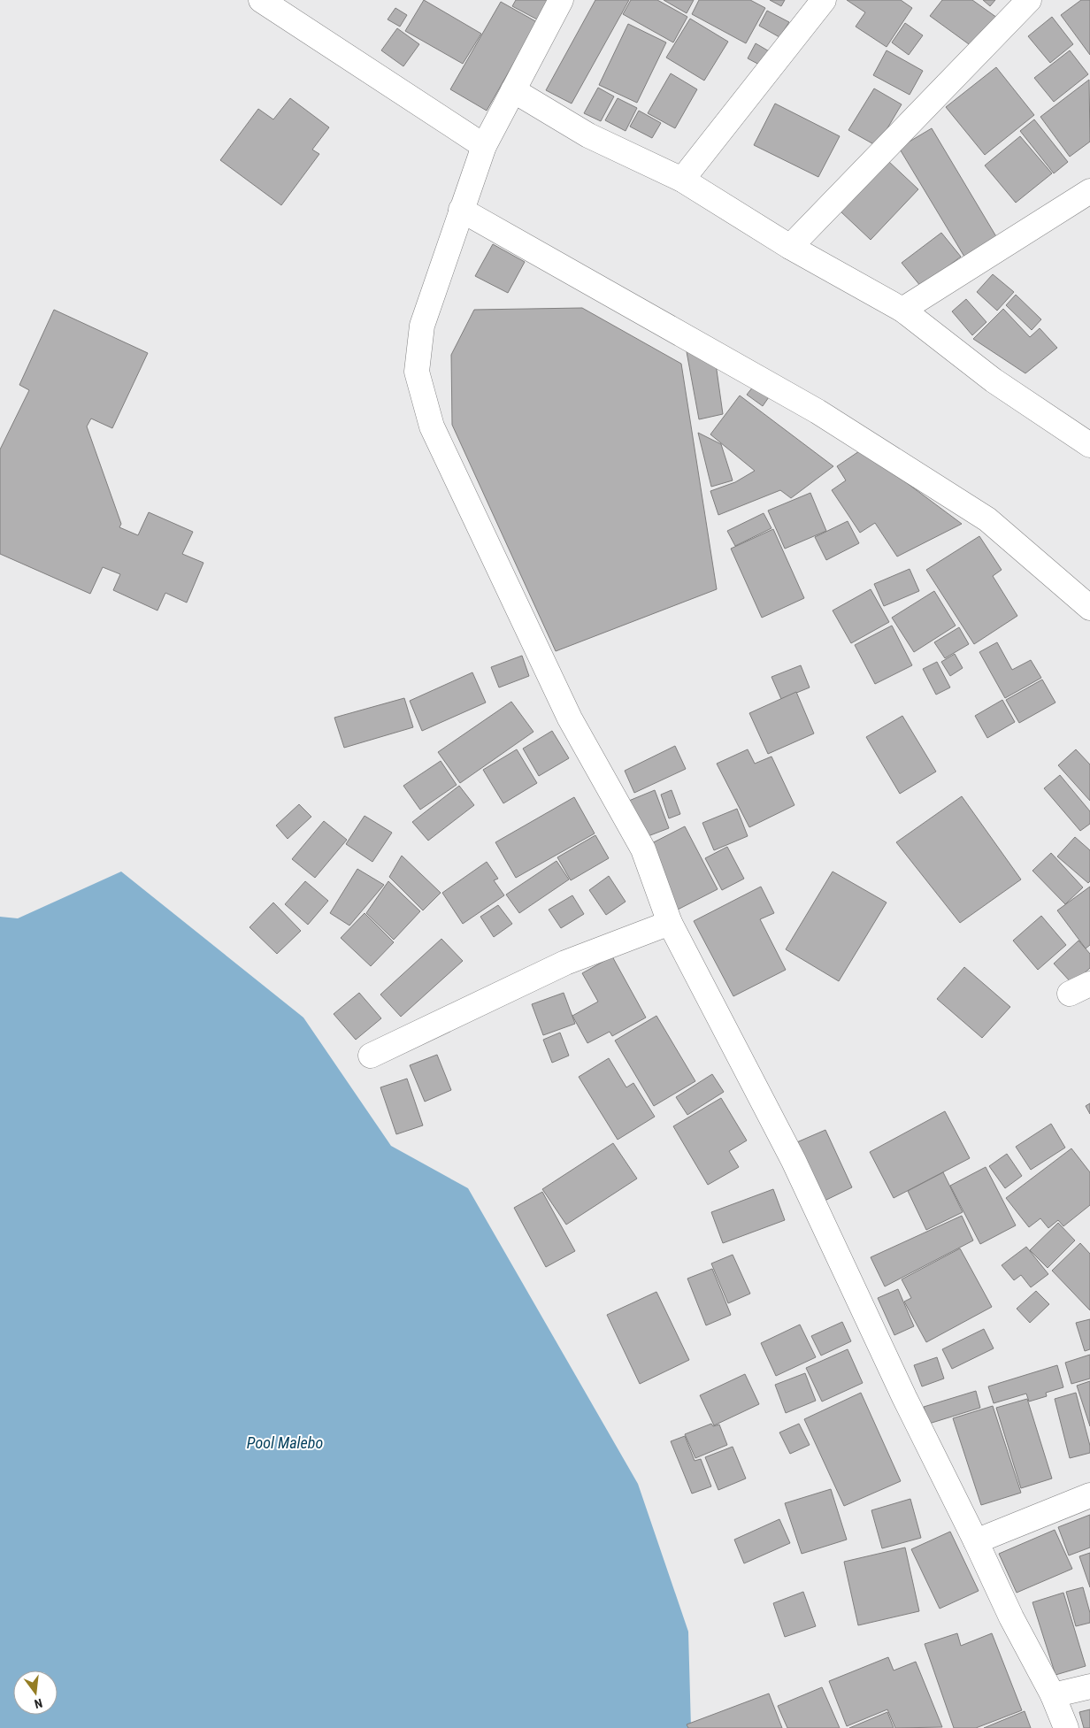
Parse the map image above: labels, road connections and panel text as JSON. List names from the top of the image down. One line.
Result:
{"water":["Pool Malebo"],"north":"bottom"}
